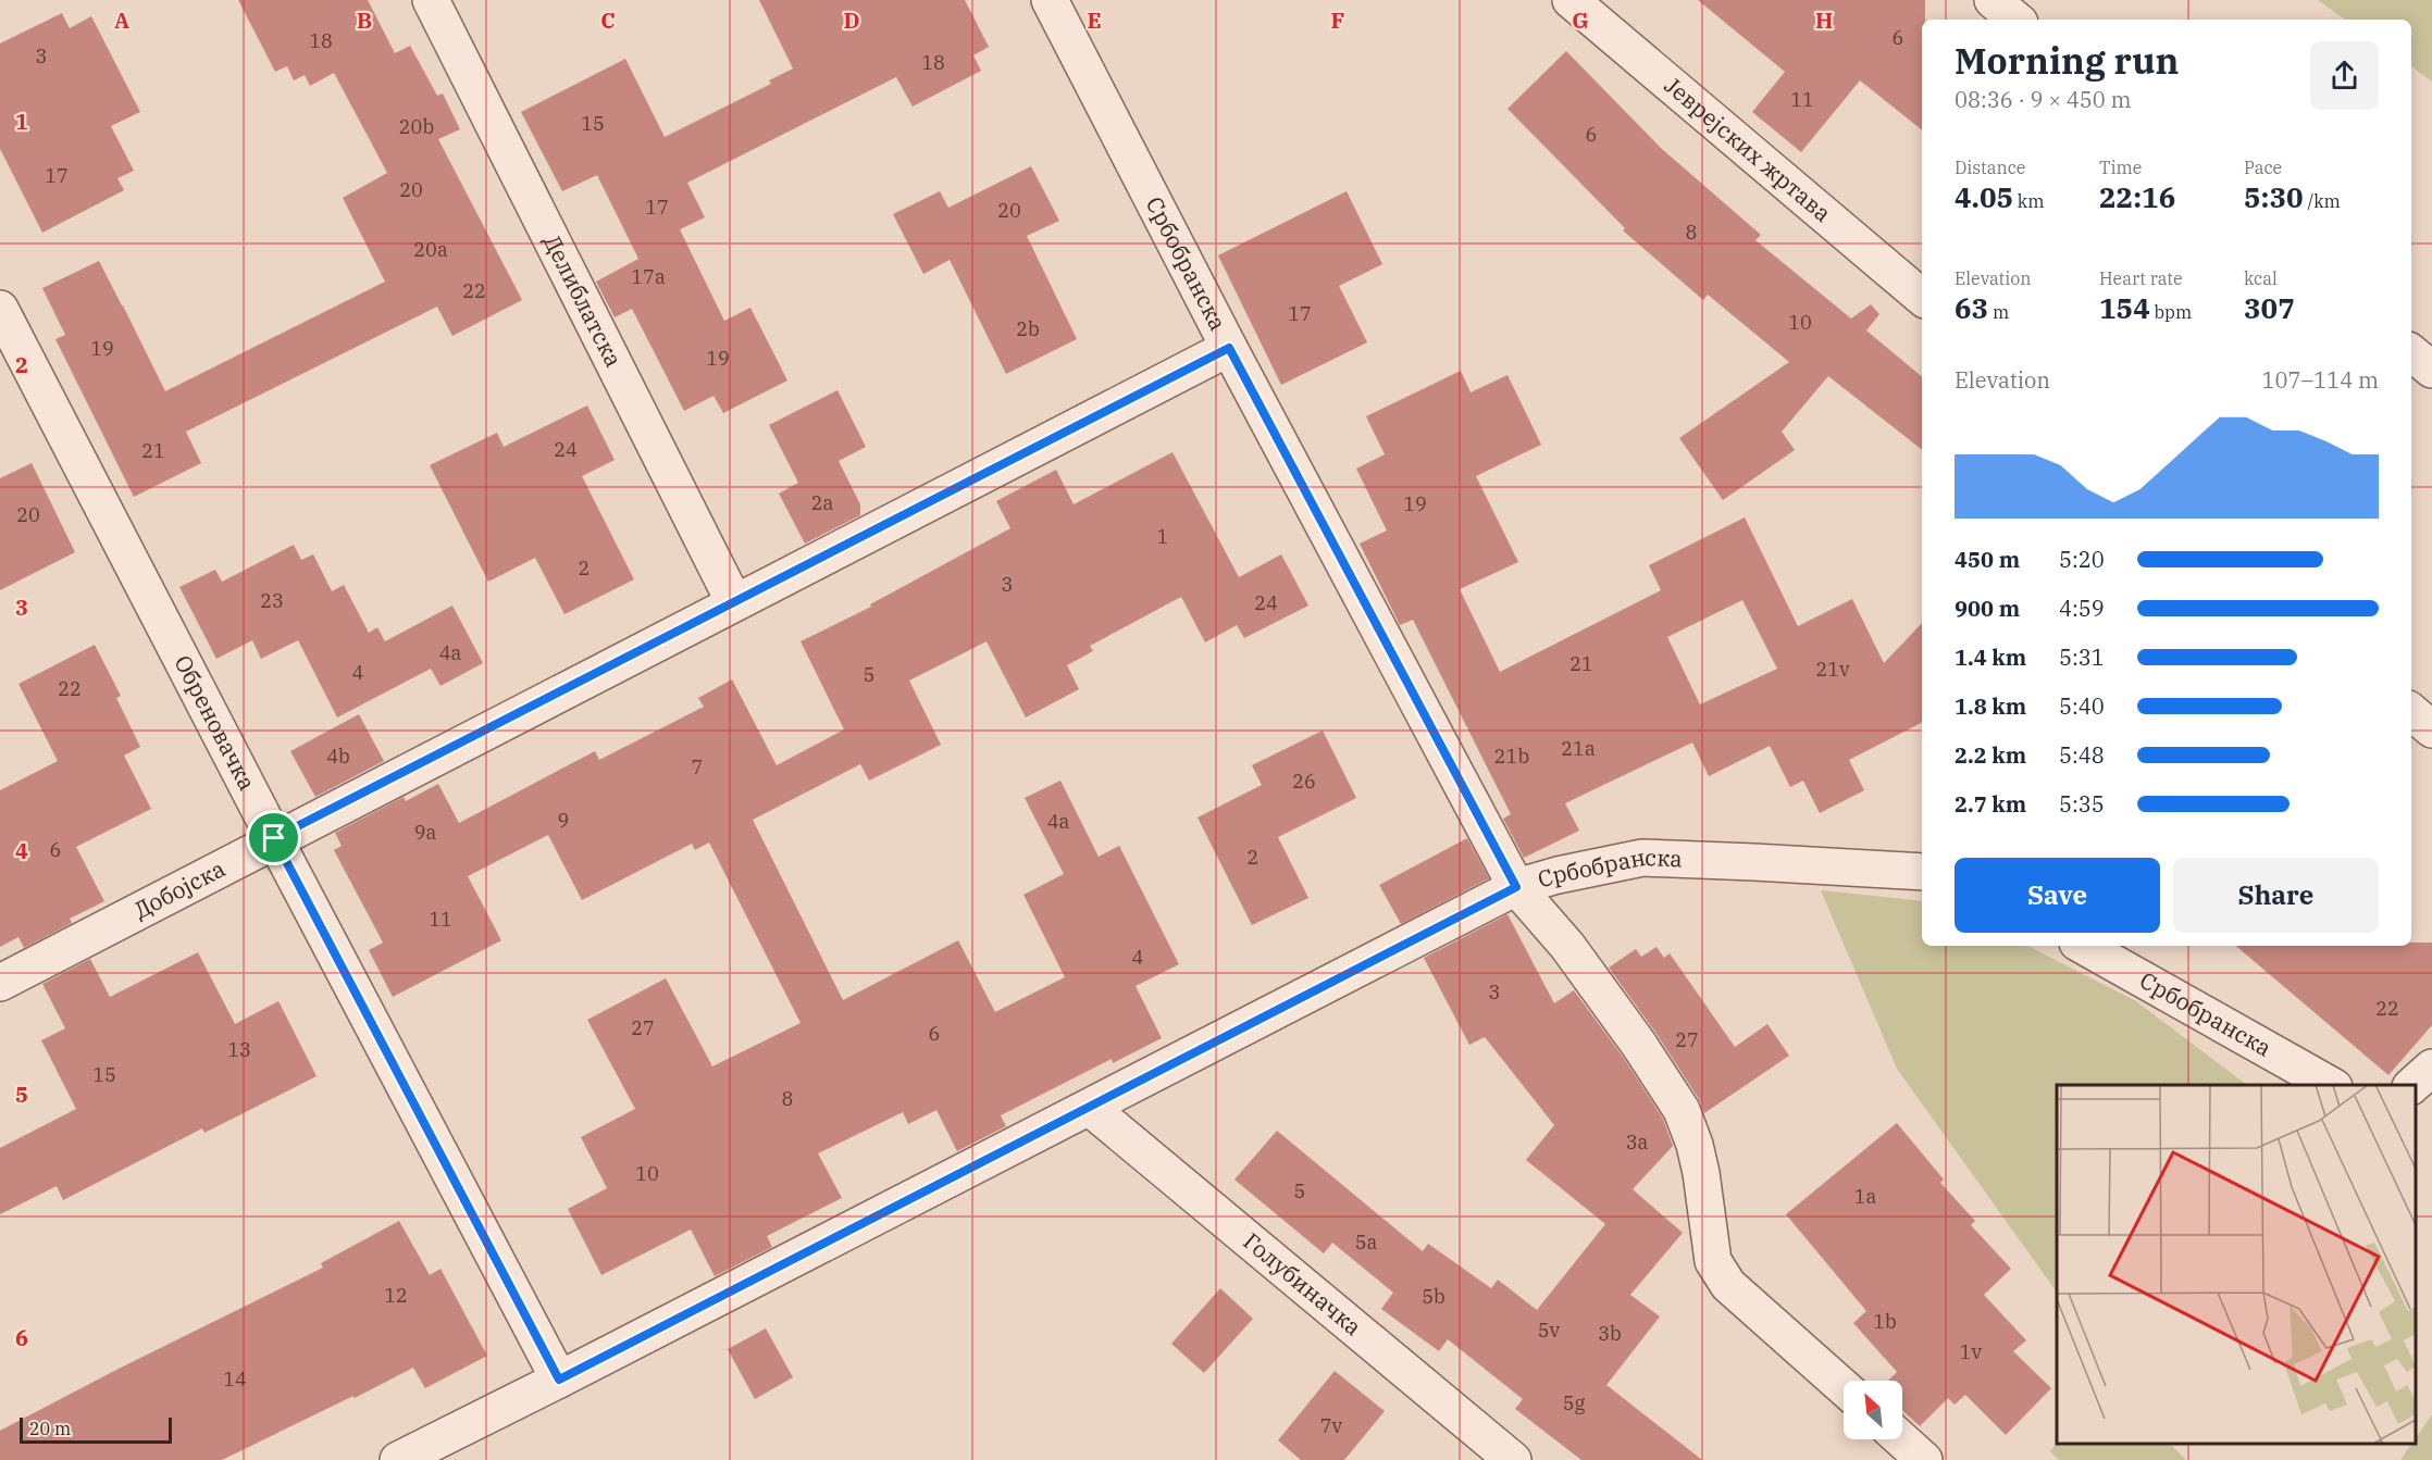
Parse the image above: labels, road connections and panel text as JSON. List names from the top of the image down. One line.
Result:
{"streets":{"street":["Јеврејских жртава","Србобранска","Делиблатска","Обреновачка","Добојска","Голубиначка"]},"crossings":[["Србобранска","Добојска"],["Делиблатска","Добојска"],["Обреновачка","Добојска"]],"house_numbers":["6","18","3","18","11","15","20b","6","17","20","17","20","8","20a","17a","22","17","10","2b","19","19","24","21","2a","19","20","1","2","3","23","24","4a","21","21v","4","5","22","21a","4b","21b","7","26","9","4a","9a","6","2","11","4","3","22","27","6","27","13","15","8","3a","10","5","1a","5a","12","5b","1b","5v","3b","1v","14","5g","7v"],"scale_bar":"20 m","north":"top left","page":{"heading":["Morning run","08:36 · 9 × 450 m"],"stats":[["Distance","4.05 km"],["Time","22:16"],["Pace","5:30 /km"],["Elevation","63 m"],["Heart rate","154 bpm"],["kcal","307"]],"chart":["Elevation","107–114 m"],"list":[{"name":"450 m","note":"5:20"},{"name":"900 m","note":"4:59"},{"name":"1.4 km","note":"5:31"},{"name":"1.8 km","note":"5:40"},{"name":"2.2 km","note":"5:48"},{"name":"2.7 km","note":"5:35"}],"buttons":["Save","Share"],"scale":"20 m"},"grid":{"columns":["A","B","C","D","E","F","G","H"],"rows":["1","2","3","4","5","6"]}}
